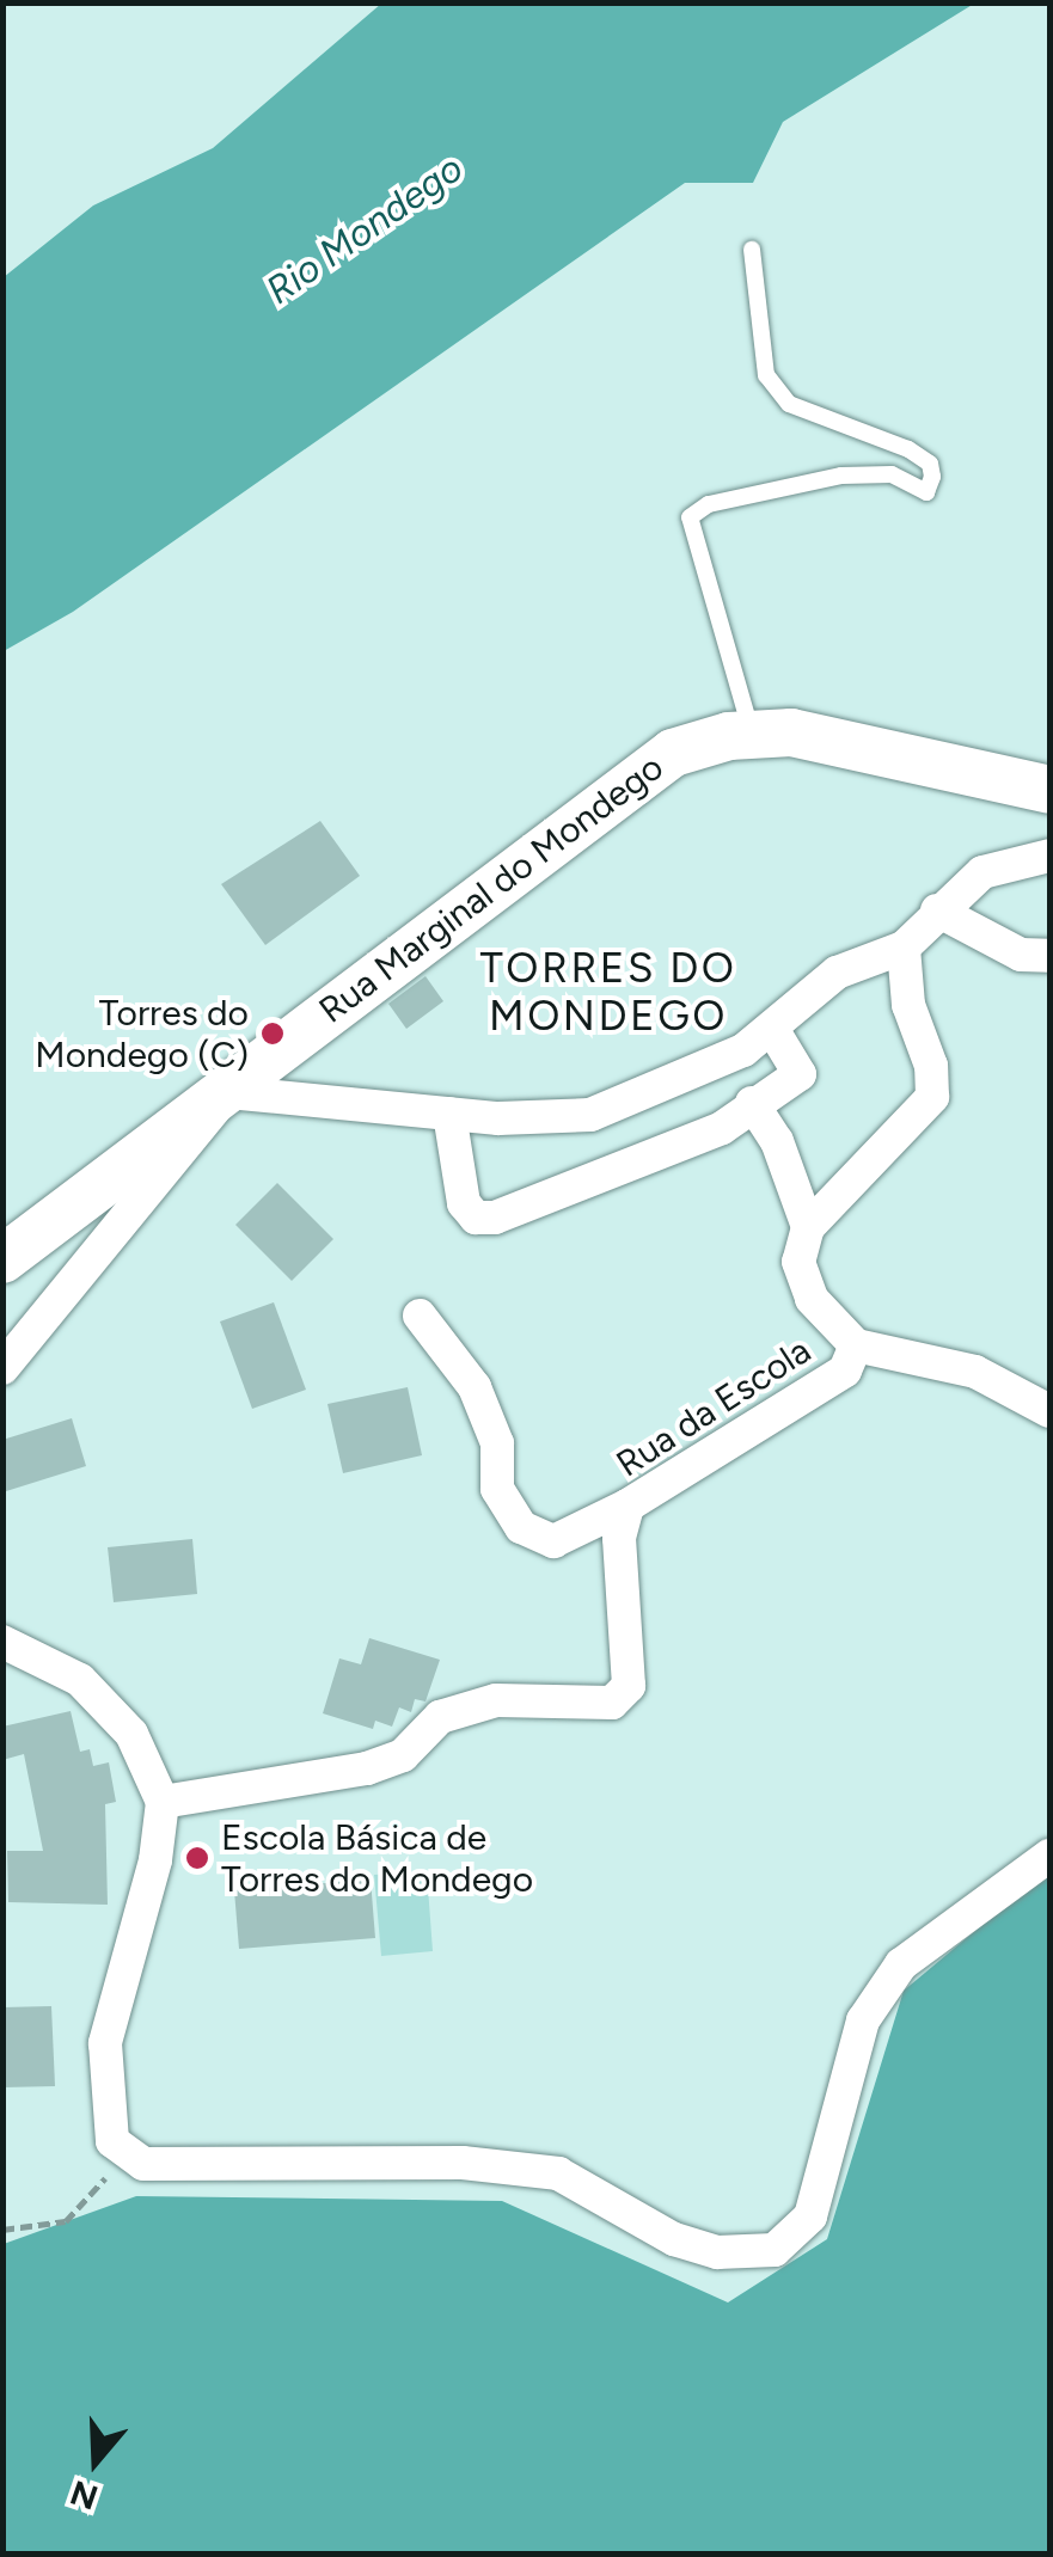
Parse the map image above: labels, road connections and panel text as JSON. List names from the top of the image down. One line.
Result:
{"streets":{"main road":["Rua Marginal do Mondego"],"street":["Rua da Escola"]},"districts":["TORRES DO MONDEGO"],"water":["Rio Mondego"],"places":["Torres do Mondego (C)","Escola Básica de Torres do Mondego"],"north":"bottom"}
